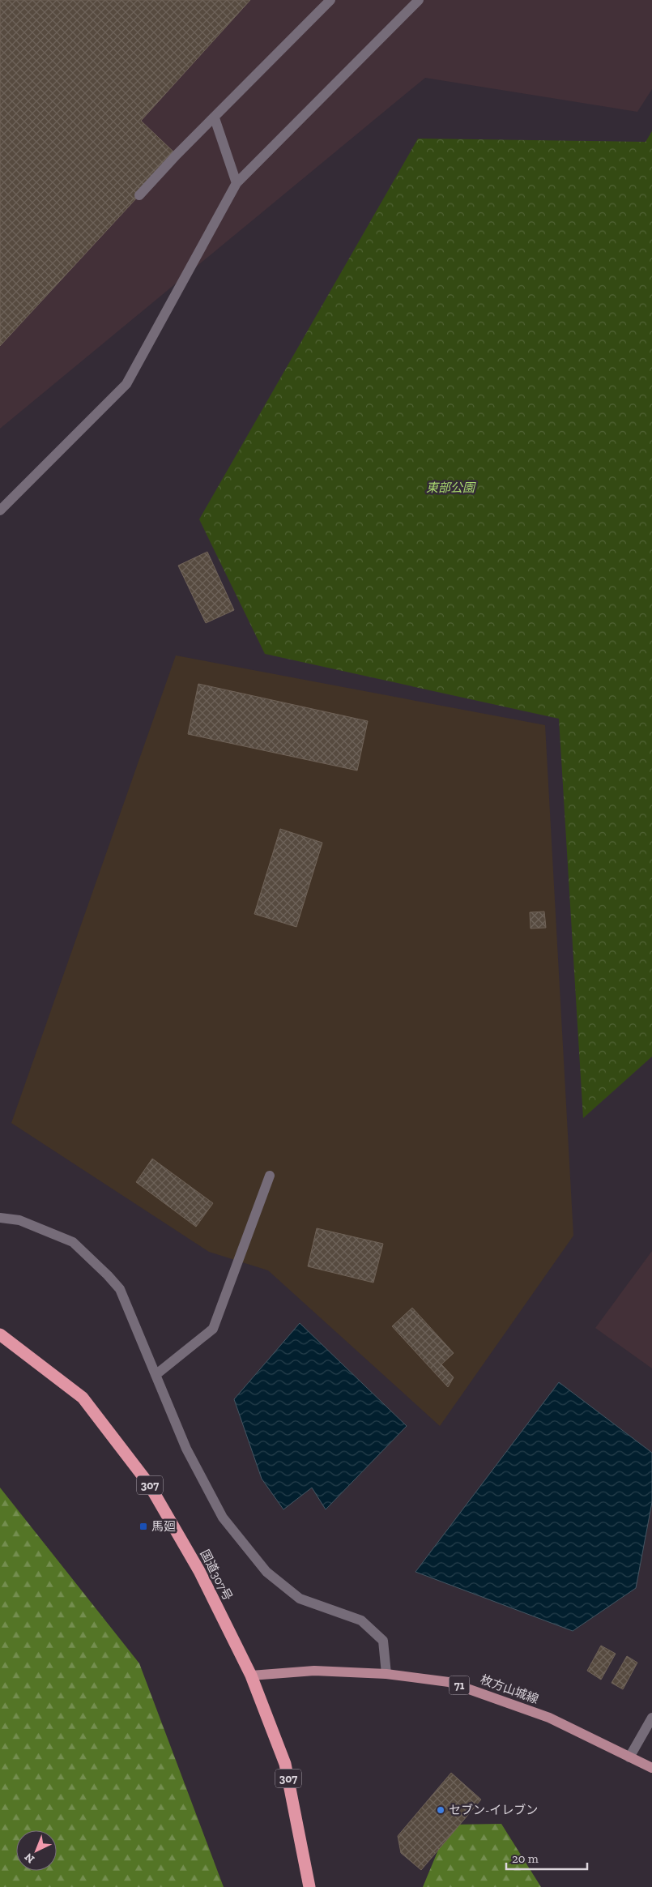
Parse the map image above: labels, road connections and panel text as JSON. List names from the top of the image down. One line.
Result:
{"streets":{"highway":["307","国道307号"],"main road":["71","枚方山城線"]},"crossings":[["国道307号","枚方山城線"]],"parks":["東部公園"],"places":{"transit":["馬廻"],"other":["セブン-イレブン"]},"scale_bar":"20 m","north":"bottom left"}
